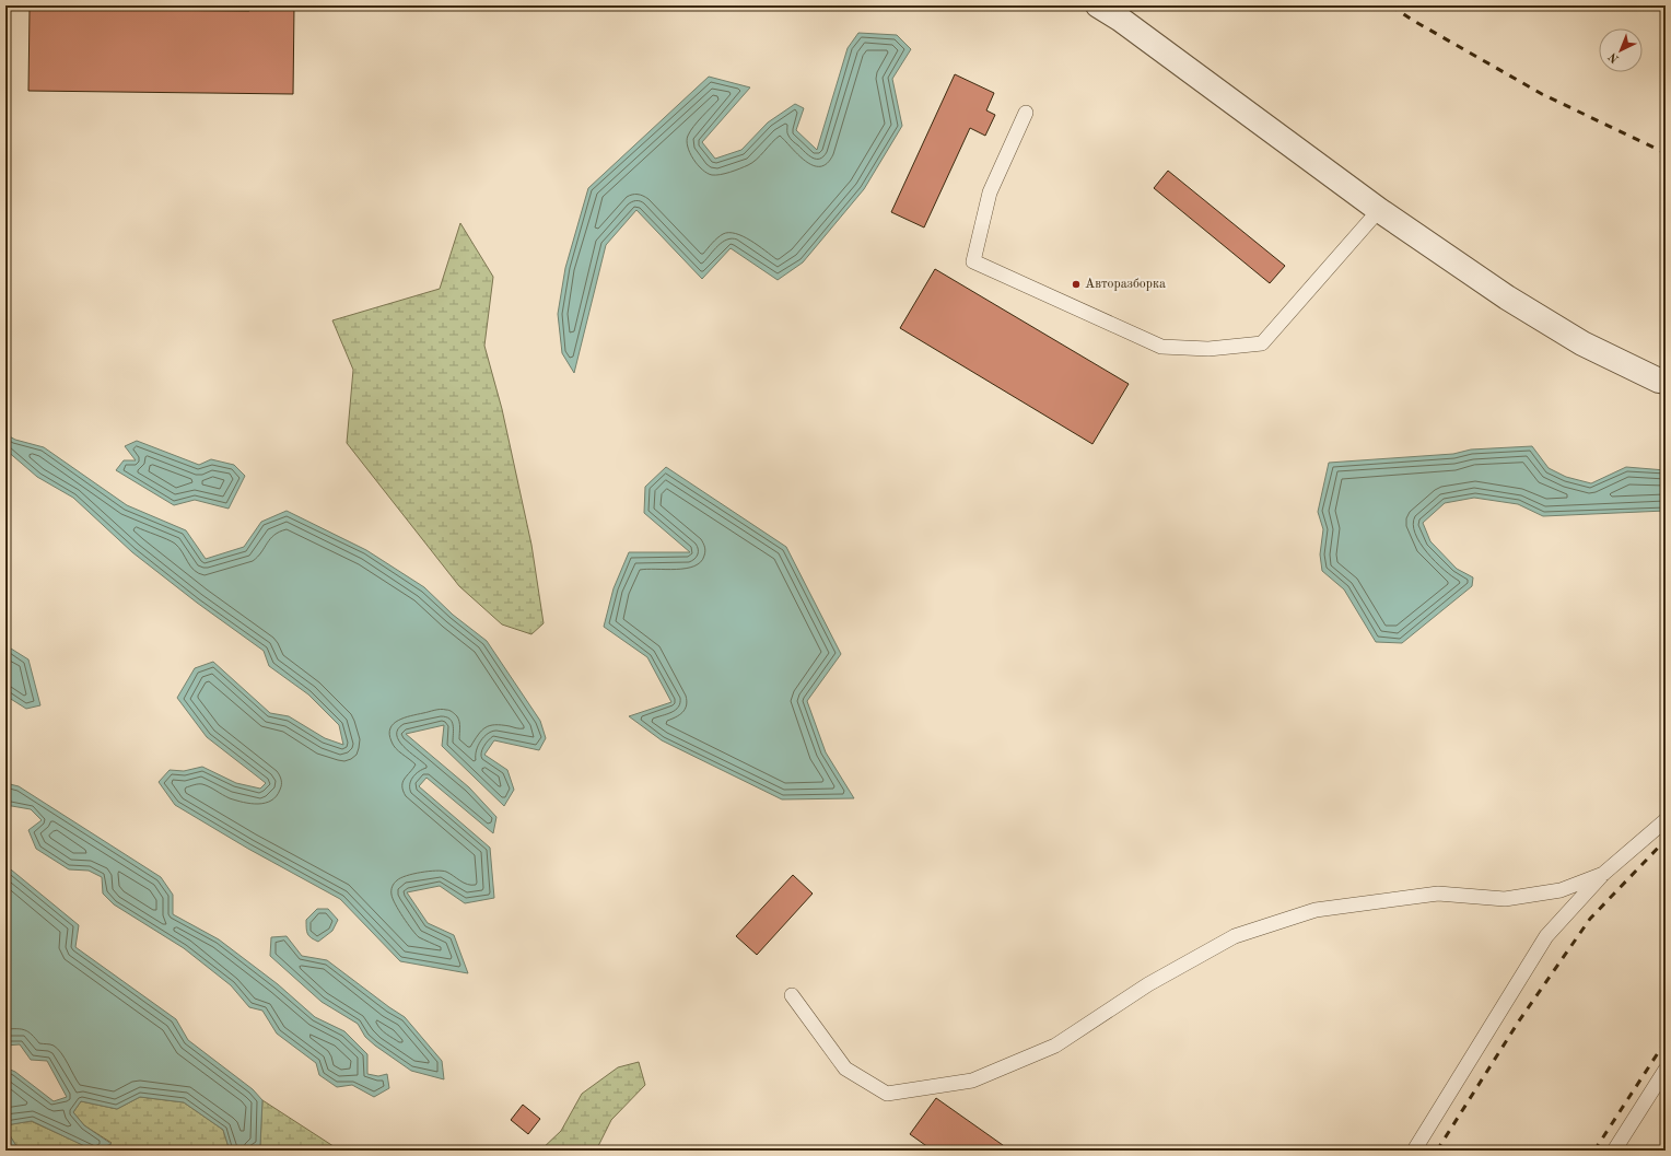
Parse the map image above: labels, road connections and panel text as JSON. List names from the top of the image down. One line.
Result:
{"places":["Авторазборка"],"north":"bottom left"}
